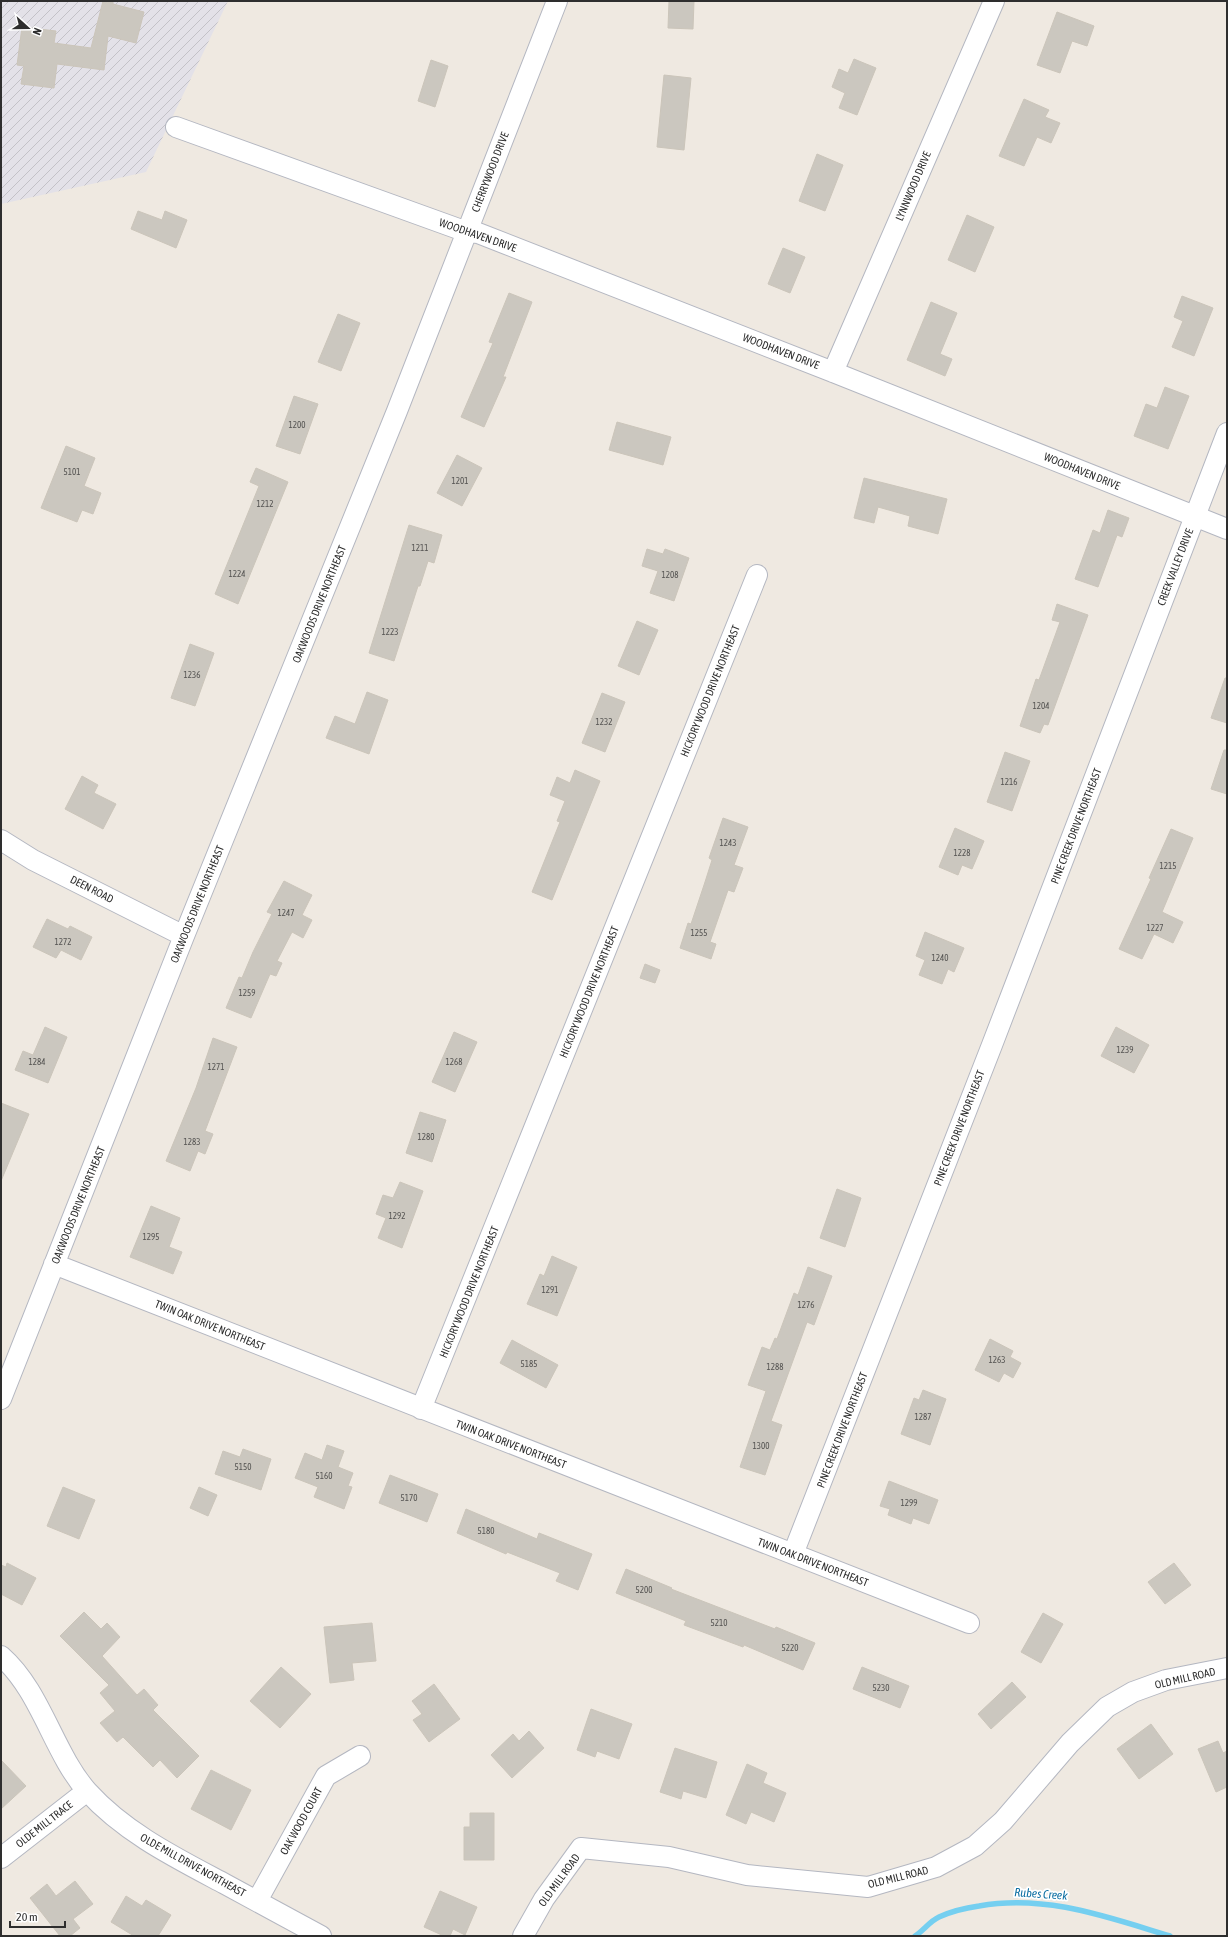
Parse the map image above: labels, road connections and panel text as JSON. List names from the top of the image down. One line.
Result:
{"streets":{"street":["CHERRYWOOD DRIVE","LYNNWOOD DRIVE","WOODHAVEN DRIVE","CREEK VALLEY DRIVE","OAKWOODS DRIVE NORTHEAST","HICKORY WOOD DRIVE NORTHEAST","PINE CREEK DRIVE NORTHEAST","DEEN ROAD","TWIN OAK DRIVE NORTHEAST","OLD MILL ROAD","OAK WOOD COURT","OLDE MILL TRACE","OLDE MILL DRIVE NORTHEAST"]},"crossings":[["CHERRYWOOD DRIVE","WOODHAVEN DRIVE"],["CHERRYWOOD DRIVE","OAKWOODS DRIVE NORTHEAST"],["LYNNWOOD DRIVE","WOODHAVEN DRIVE"],["WOODHAVEN DRIVE","CREEK VALLEY DRIVE"],["CREEK VALLEY DRIVE","PINE CREEK DRIVE NORTHEAST"],["OAKWOODS DRIVE NORTHEAST","DEEN ROAD"],["OAKWOODS DRIVE NORTHEAST","TWIN OAK DRIVE NORTHEAST"],["HICKORY WOOD DRIVE NORTHEAST","TWIN OAK DRIVE NORTHEAST"],["PINE CREEK DRIVE NORTHEAST","TWIN OAK DRIVE NORTHEAST"],["OAK WOOD COURT","OLDE MILL DRIVE NORTHEAST"],["OLDE MILL TRACE","OLDE MILL DRIVE NORTHEAST"]],"water":["Rubes Creek"],"house_numbers":["1200","5101","1201","1212","1211","1224","1208","1223","1236","1204","1232","1216","1243","1228","1215","1247","1227","1255","1272","1240","1259","1239","1284","1268","1271","1280","1283","1292","1295","1291","1276","1263","5185","1288","1287","1300","5150","5160","5170","1299","5180","5200","5210","5220","5230"],"scale_bar":"20 m","north":"right"}
